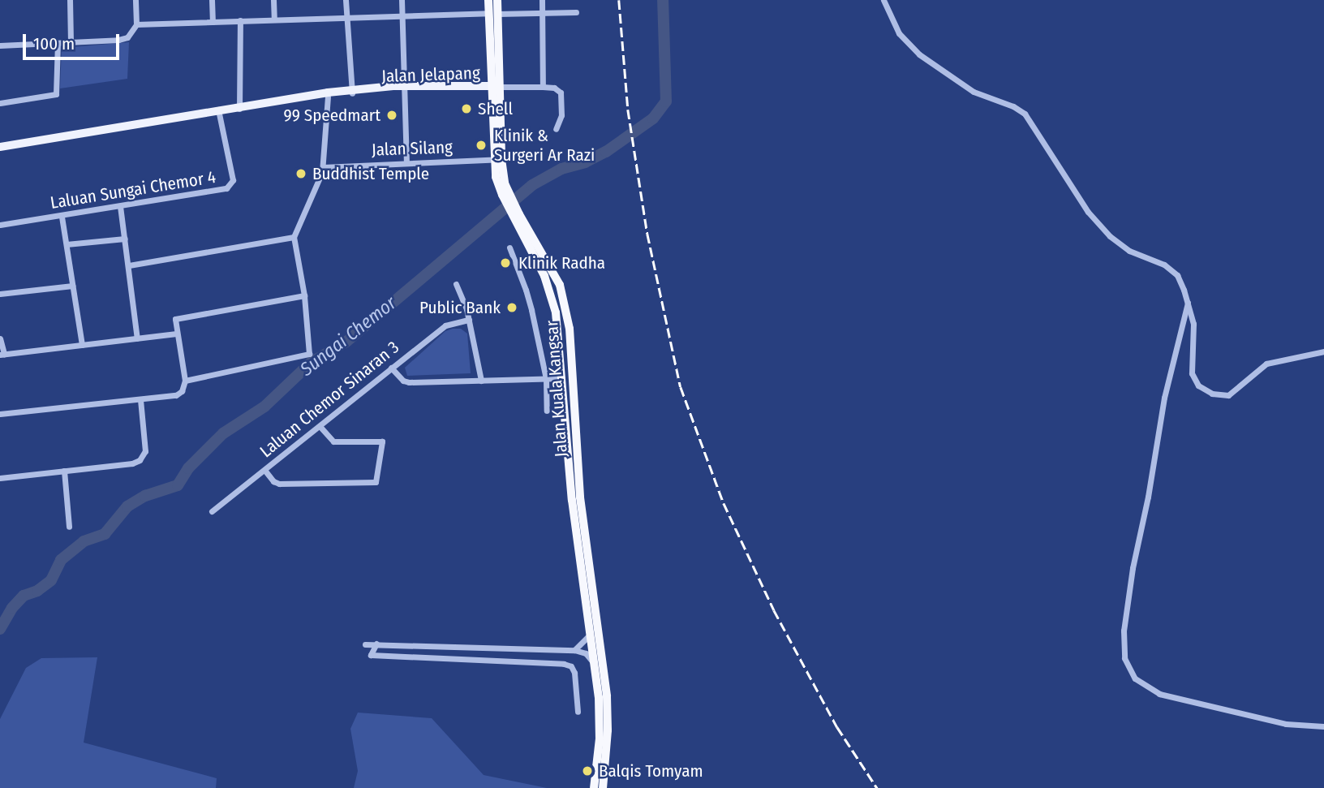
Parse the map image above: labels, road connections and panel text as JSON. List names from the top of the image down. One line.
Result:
{"streets":{"highway":["Jalan Kuala Kangsar"],"main road":["Jalan Jelapang"],"street":["Jalan Silang","Laluan Sungai Chemor 4","Laluan Chemor Sinaran 3"]},"crossings":[["Jalan Jelapang","Laluan Sungai Chemor 4"],["Jalan Jelapang","Jalan Kuala Kangsar"],["Jalan Silang","Jalan Kuala Kangsar"]],"water":["Sungai Chemor"],"places":["Shell","99 Speedmart","Klinik & Surgeri Ar Razi","Buddhist Temple","Klinik Radha","Public Bank","Balqis Tomyam"],"scale_bar":"100 m"}
